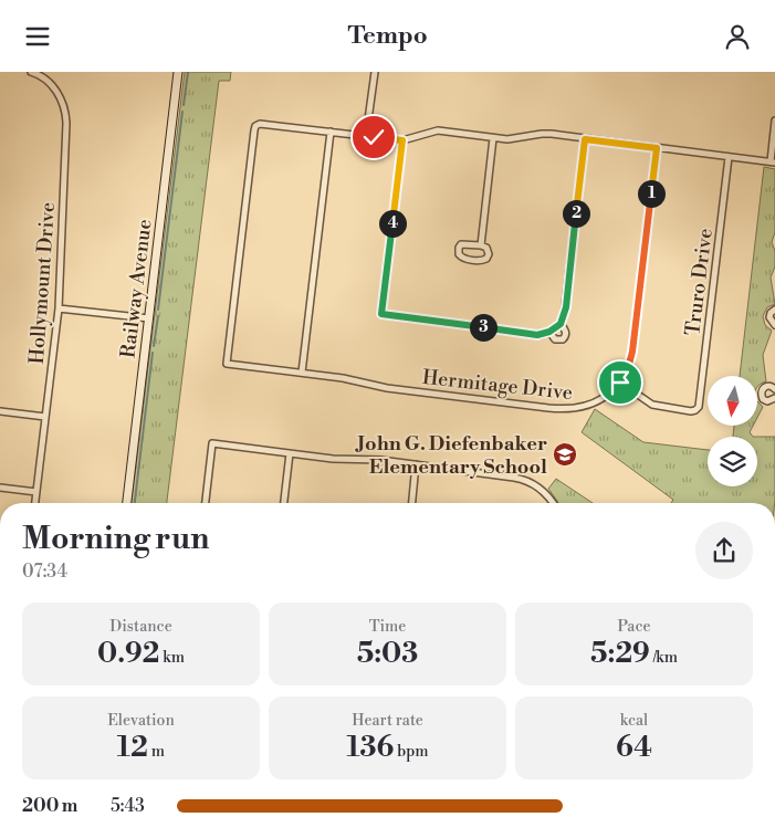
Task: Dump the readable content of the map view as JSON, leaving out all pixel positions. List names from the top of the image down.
{
  "streets": {
    "main road": ["Railway Avenue"],
    "street": ["Truro Drive", "Hollymount Drive", "Hermitage Drive"]
  },
  "crossings": [
    ["Truro Drive", "Hermitage Drive"]
  ],
  "places": {
    "school or university": ["John G. Diefenbaker Elementary School"]
  },
  "north": "bottom",
  "page": {
    "header": "Tempo",
    "pins": [
      "1",
      "2",
      "4",
      "3"
    ],
    "heading": ["Morning run", "07:34"],
    "stats": [
      ["Distance", "0.92 km"],
      ["Time", "5:03"],
      ["Pace", "5:29 /km"],
      ["Elevation", "12 m"],
      ["Heart rate", "136 bpm"],
      ["kcal", "64"]
    ],
    "list": [
      {
        "name": "200 m",
        "note": "5:43"
      }
    ]
  }
}
